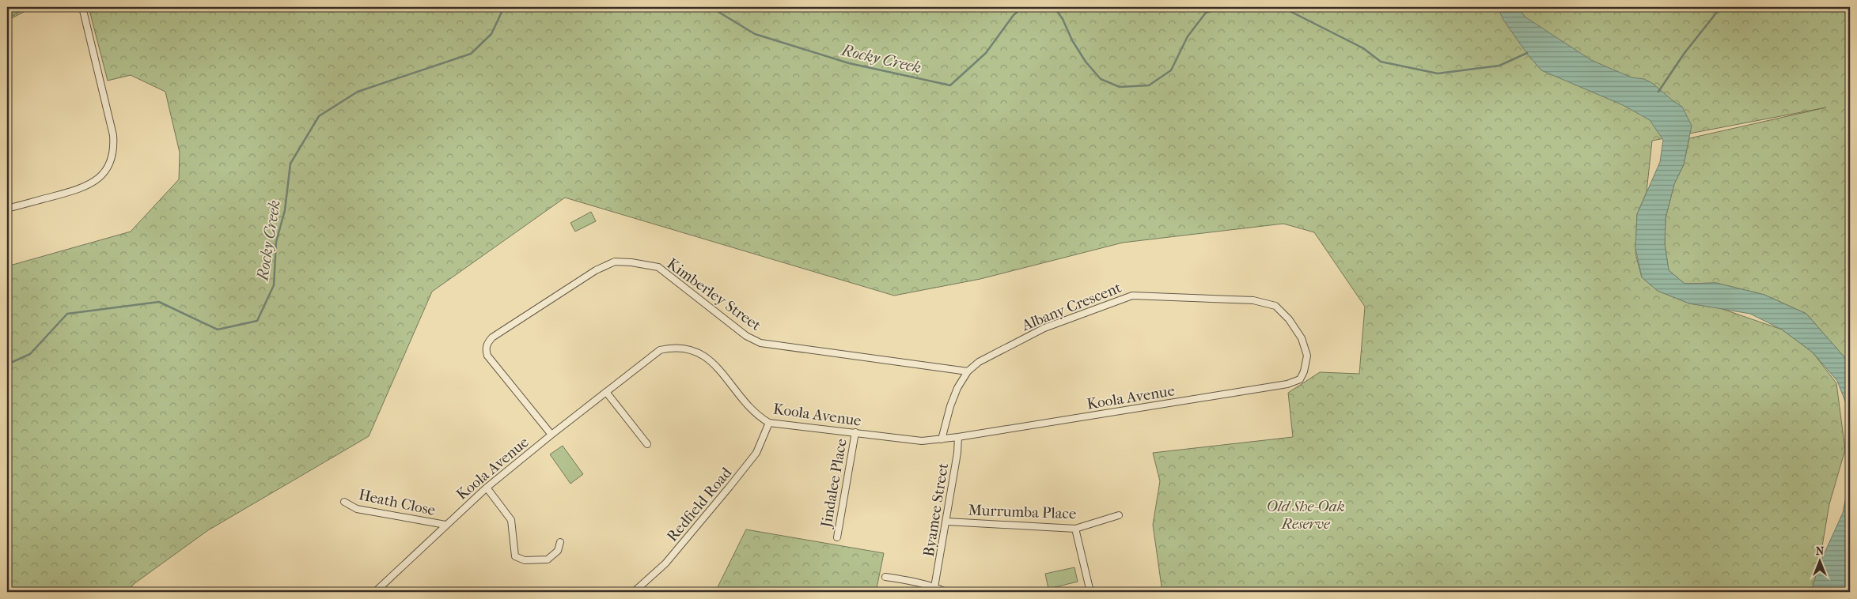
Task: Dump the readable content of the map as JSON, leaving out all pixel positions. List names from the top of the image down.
{
  "streets": {
    "street": [
      "Kimberley Street",
      "Albany Crescent",
      "Koola Avenue",
      "Jindalee Place",
      "Heath Close",
      "Redfield Road",
      "Byamee Street",
      "Murrumba Place"
    ]
  },
  "crossings": [
    ["Kimberley Street", "Albany Crescent"],
    ["Kimberley Street", "Koola Avenue"],
    ["Albany Crescent", "Koola Avenue"],
    ["Koola Avenue", "Jindalee Place"],
    ["Koola Avenue", "Heath Close"],
    ["Koola Avenue", "Redfield Road"],
    ["Koola Avenue", "Byamee Street"],
    ["Byamee Street", "Murrumba Place"]
  ],
  "water": ["Rocky Creek"],
  "parks": ["Old She-Oak Reserve"],
  "north": "top"
}
